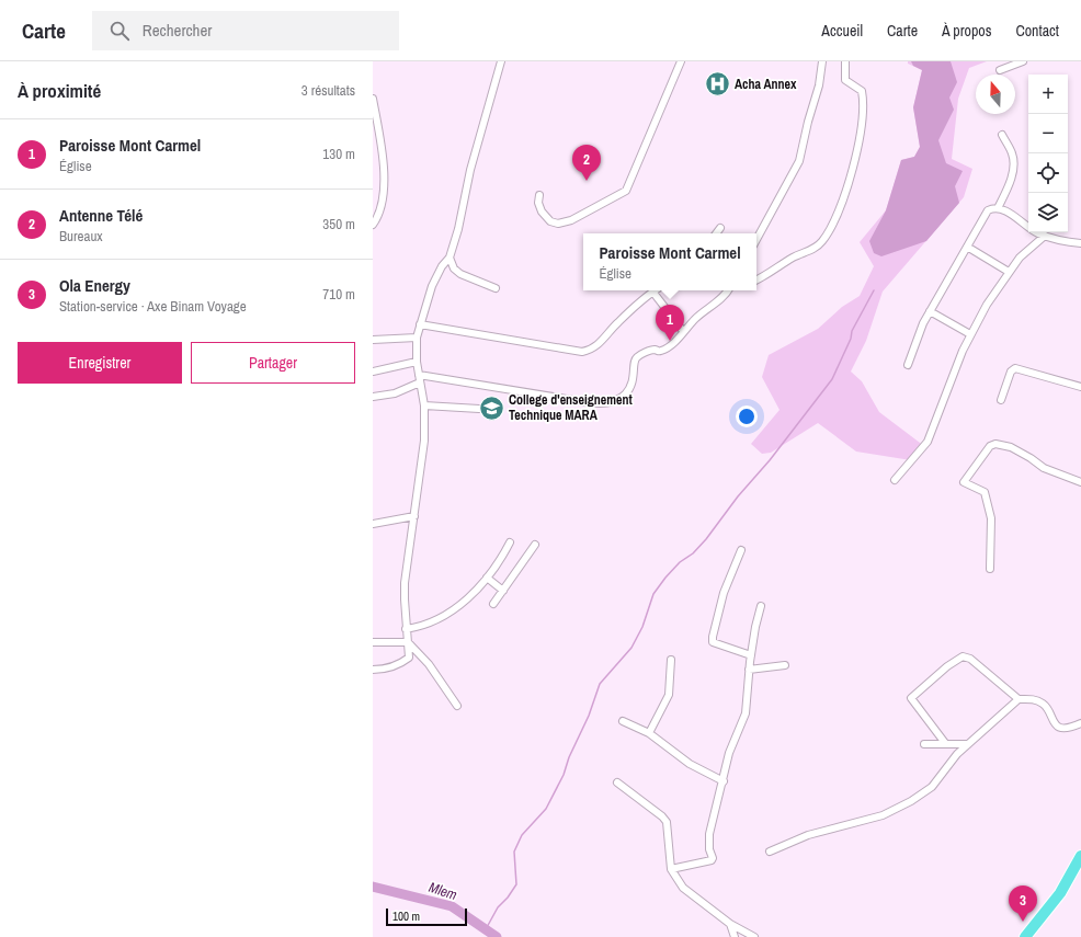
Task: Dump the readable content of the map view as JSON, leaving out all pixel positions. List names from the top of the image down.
{
  "water": ["Mlem"],
  "places": {
    "hospital": ["Acha Annex"],
    "school or university": ["College d'enseignement Technique MARA"]
  },
  "scale_bar": "100 m",
  "north": "top",
  "page": {
    "header": "Carte",
    "search": "Rechercher",
    "nav": [
      "Accueil",
      "Carte",
      "À propos",
      "Contact"
    ],
    "heading": ["À proximité", "3 résultats"],
    "map_buttons": ["+", "−"],
    "list": [
      {
        "mark": "1",
        "name": "Paroisse Mont Carmel",
        "note": "Église",
        "value": "130 m"
      },
      {
        "mark": "2",
        "name": "Antenne Télé",
        "note": "Bureaux",
        "value": "350 m"
      },
      {
        "mark": "3",
        "name": "Ola Energy",
        "note": "Station-service · Axe Binam Voyage",
        "value": "710 m"
      }
    ],
    "pins": ["2", "1", "3"],
    "popup": ["Paroisse Mont Carmel", "Église"],
    "buttons": ["Enregistrer", "Partager"],
    "scale": "100 m"
  }
}
